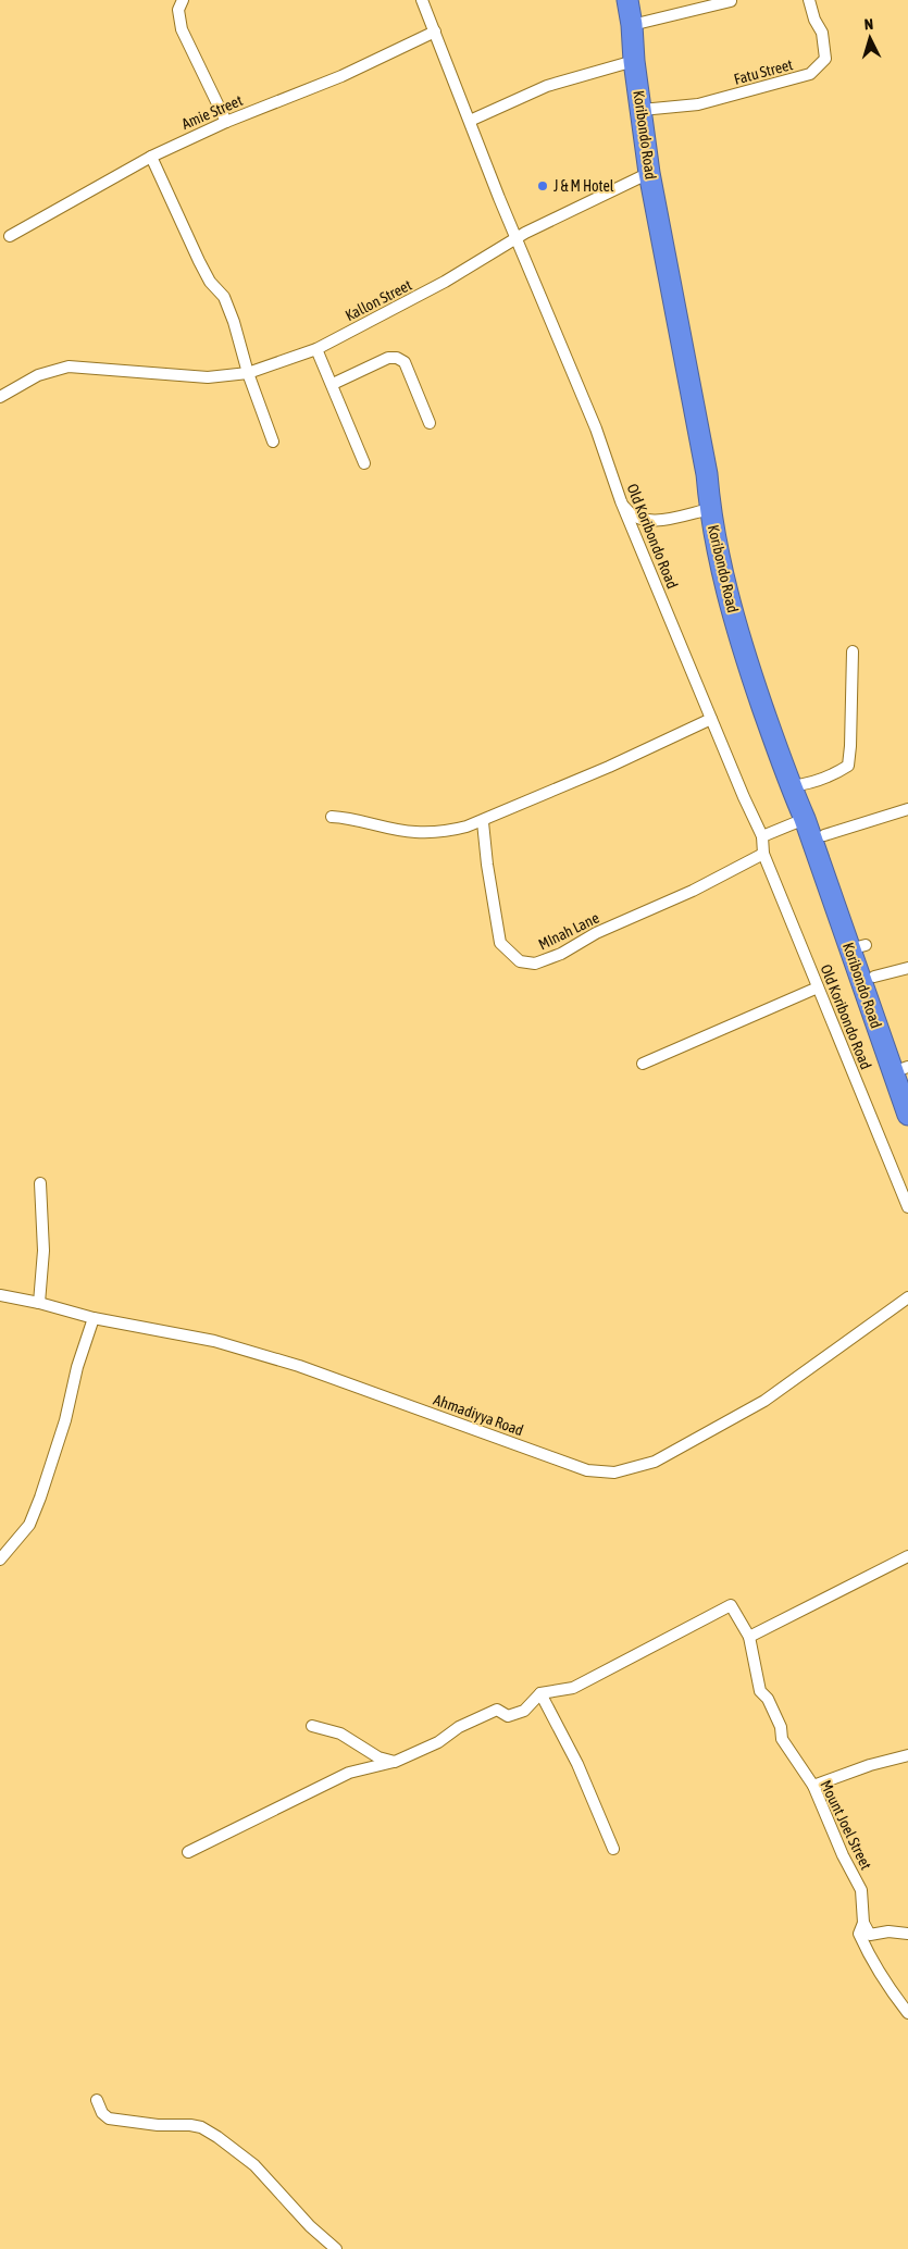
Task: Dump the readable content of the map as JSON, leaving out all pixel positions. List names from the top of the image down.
{
  "streets": {
    "highway": ["Koribondo Road"],
    "street": [
      "Fatu Street",
      "Amie Street",
      "Kallon Street",
      "Old Koribondo Road",
      "MInah Lane",
      "Ahmadiyya Road",
      "Mount Joel Street"
    ]
  },
  "crossings": [
    ["Fatu Street", "Koribondo Road"],
    ["Amie Street", "Old Koribondo Road"],
    ["Koribondo Road", "Kallon Street"],
    ["Kallon Street", "Old Koribondo Road"],
    ["Old Koribondo Road", "MInah Lane"]
  ],
  "places": ["J & M Hotel"],
  "north": "top"
}
